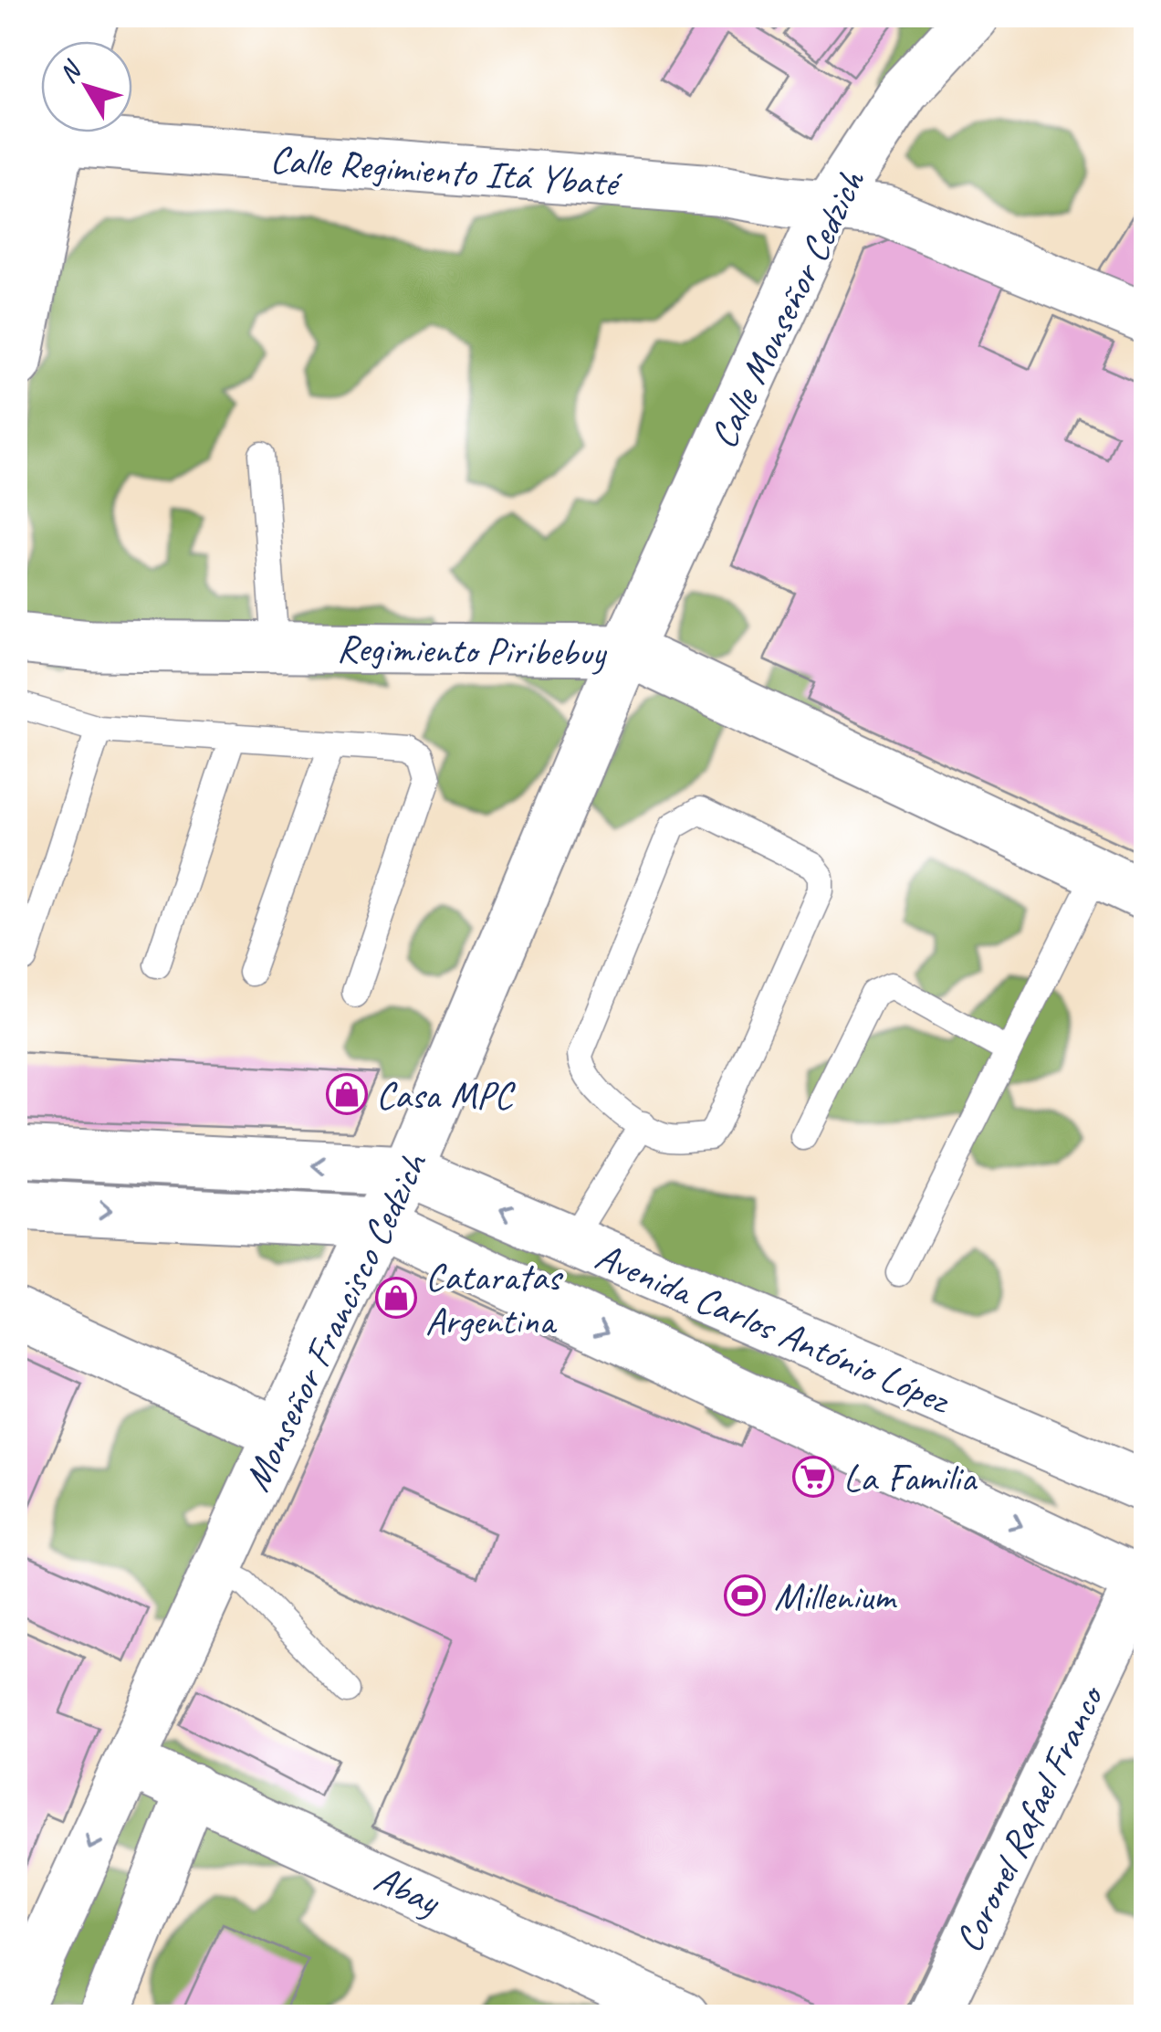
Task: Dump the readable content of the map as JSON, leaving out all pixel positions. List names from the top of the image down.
{
  "streets": {
    "street": [
      "Calle Regimiento Itá Ybaté",
      "Calle Monseñor Cedzich",
      "Regimiento Piribebuy",
      "Monseñor Francisco Cedzich",
      "Avenida Carlos António López",
      "Coronel Rafael Franco",
      "Abay"
    ]
  },
  "crossings": [
    ["Calle Regimiento Itá Ybaté", "Calle Monseñor Cedzich"],
    ["Calle Monseñor Cedzich", "Monseñor Francisco Cedzich"],
    ["Regimiento Piribebuy", "Monseñor Francisco Cedzich"],
    ["Monseñor Francisco Cedzich", "Avenida Carlos António López"],
    ["Monseñor Francisco Cedzich", "Abay"],
    ["Avenida Carlos António López", "Coronel Rafael Franco"]
  ],
  "places": {
    "shop": ["Casa MPC", "Cataratas Argentina"],
    "supermarket": ["La Familia"],
    "sports": ["Millenium"]
  },
  "north": "top left"
}
